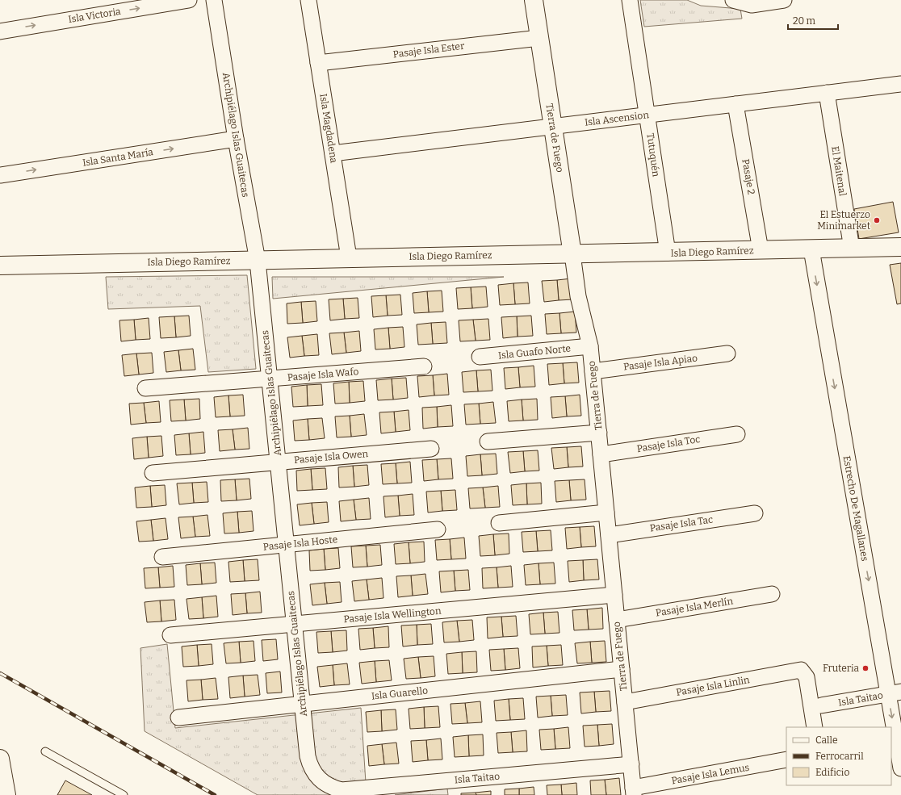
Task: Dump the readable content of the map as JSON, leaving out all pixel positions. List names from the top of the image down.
{
  "streets": {
    "street": [
      "Isla Victoria",
      "Pasaje Isla Ester",
      "Isla Ascension",
      "Isla Magdadena",
      "Archipiélago Islas Guaitecas",
      "Tierra de Fuego",
      "Tutuquén",
      "Isla Santa María",
      "El Maitenal",
      "Pasaje 2",
      "Isla Diego Ramírez",
      "Isla Guafo Norte",
      "Pasaje Isla Apiao",
      "Pasaje Isla Wafo",
      "Pasaje Isla Toc",
      "Pasaje Isla Owen",
      "Estrecho De Magallanes",
      "Pasaje Isla Tac",
      "Pasaje Isla Hoste",
      "Pasaje Isla Merlín",
      "Pasaje Isla Wellington",
      "Pasaje Isla Linlin",
      "Isla Guarello",
      "Isla Taitao",
      "Pasaje Isla Lemus"
    ]
  },
  "crossings": [
    ["Pasaje Isla Ester", "Isla Magdadena"],
    ["Pasaje Isla Ester", "Tierra de Fuego"],
    ["Isla Ascension", "Isla Magdadena"],
    ["Isla Ascension", "Tierra de Fuego"],
    ["Isla Ascension", "Tutuquén"],
    ["Isla Ascension", "El Maitenal"],
    ["Isla Ascension", "Pasaje 2"],
    ["Isla Magdadena", "Isla Diego Ramírez"],
    ["Archipiélago Islas Guaitecas", "Isla Santa María"],
    ["Archipiélago Islas Guaitecas", "Isla Diego Ramírez"],
    ["Archipiélago Islas Guaitecas", "Pasaje Isla Wafo"],
    ["Archipiélago Islas Guaitecas", "Pasaje Isla Owen"],
    ["Archipiélago Islas Guaitecas", "Pasaje Isla Hoste"],
    ["Archipiélago Islas Guaitecas", "Pasaje Isla Wellington"],
    ["Archipiélago Islas Guaitecas", "Isla Guarello"],
    ["Archipiélago Islas Guaitecas", "Isla Taitao"],
    ["Tierra de Fuego", "Isla Diego Ramírez"],
    ["Tierra de Fuego", "Isla Guafo Norte"],
    ["Tierra de Fuego", "Pasaje Isla Apiao"],
    ["Tierra de Fuego", "Pasaje Isla Toc"],
    ["Tierra de Fuego", "Pasaje Isla Tac"],
    ["Tierra de Fuego", "Pasaje Isla Merlín"],
    ["Tierra de Fuego", "Pasaje Isla Wellington"],
    ["Tierra de Fuego", "Pasaje Isla Linlin"],
    ["Tierra de Fuego", "Isla Guarello"],
    ["Tierra de Fuego", "Isla Taitao"],
    ["Tierra de Fuego", "Pasaje Isla Lemus"],
    ["Tutuquén", "Isla Diego Ramírez"],
    ["El Maitenal", "Isla Diego Ramírez"],
    ["Pasaje 2", "Isla Diego Ramírez"],
    ["Isla Diego Ramírez", "Estrecho De Magallanes"],
    ["Estrecho De Magallanes", "Isla Taitao"]
  ],
  "one_way": ["Isla Victoria", "Isla Santa María", "Estrecho De Magallanes"],
  "places": ["El Estuerzo Minimarket", "Fruteria"],
  "legend": ["Calle", "Ferrocarril", "Edificio"],
  "scale_bar": "20 m"
}
